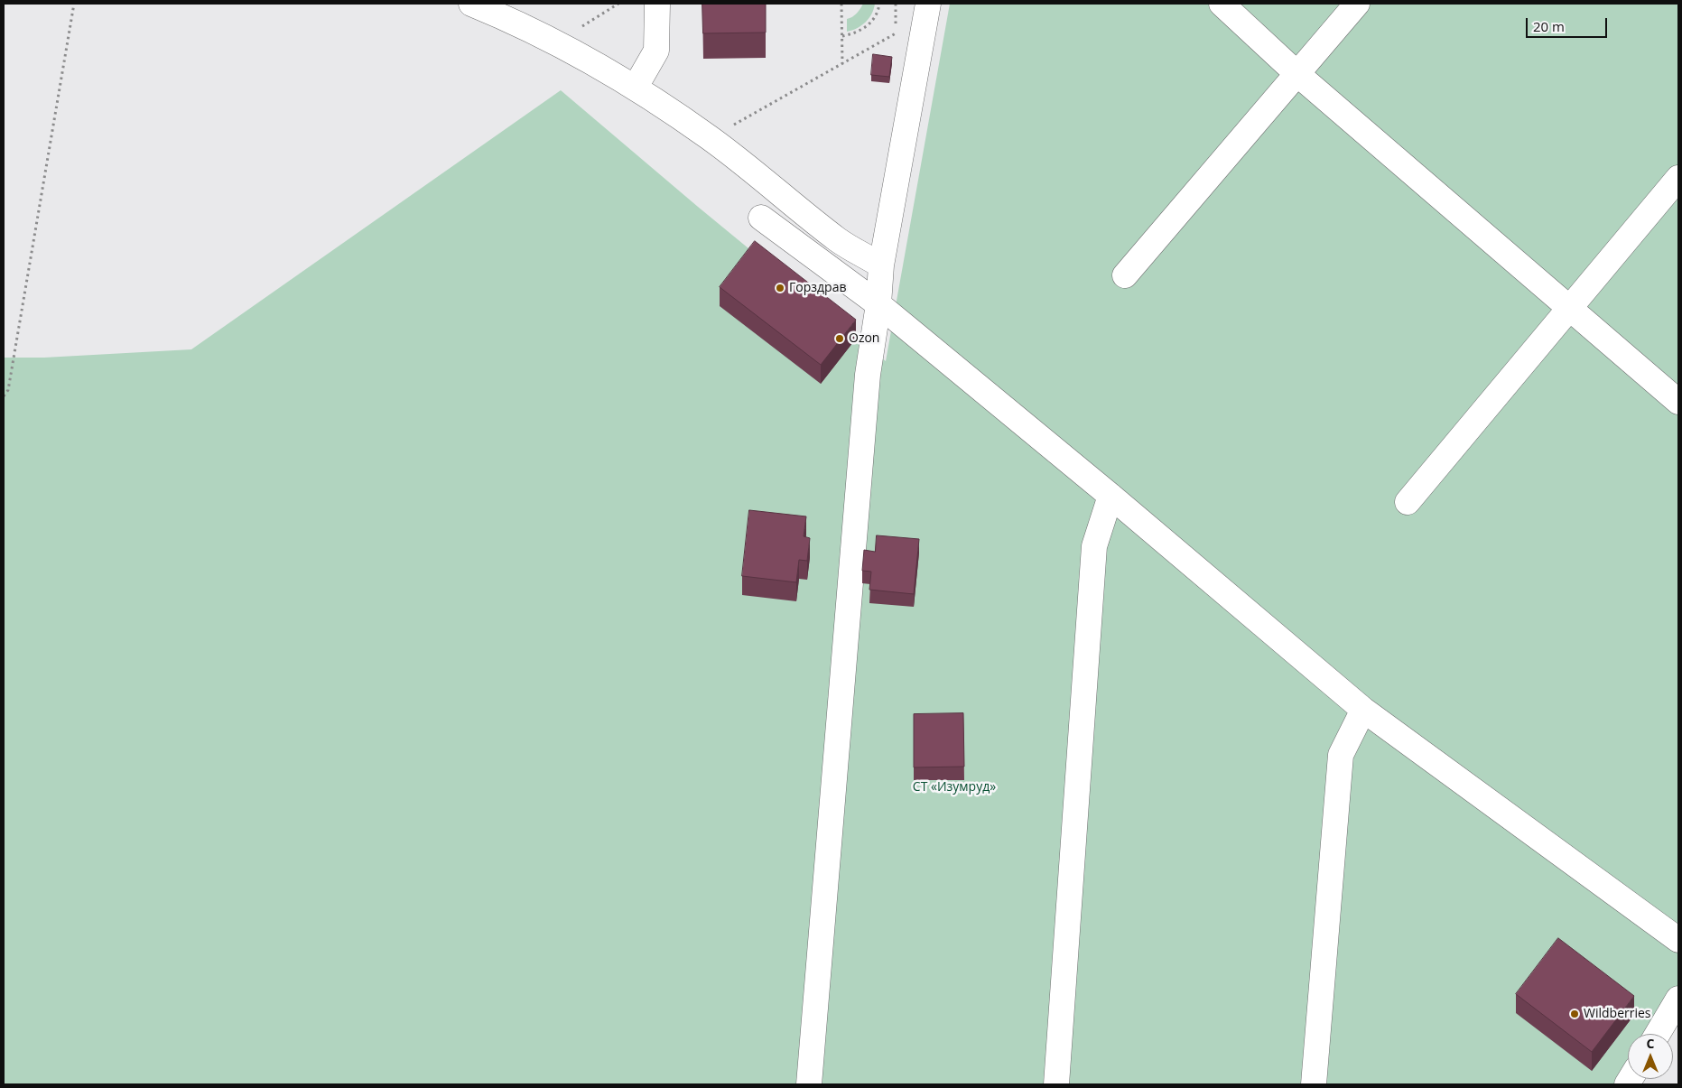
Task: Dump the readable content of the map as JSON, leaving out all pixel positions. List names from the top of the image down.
{
  "parks": ["СТ «Изумруд»"],
  "places": ["Горздрав", "Ozon", "Wildberries"],
  "scale_bar": "20 m",
  "north": "top"
}
